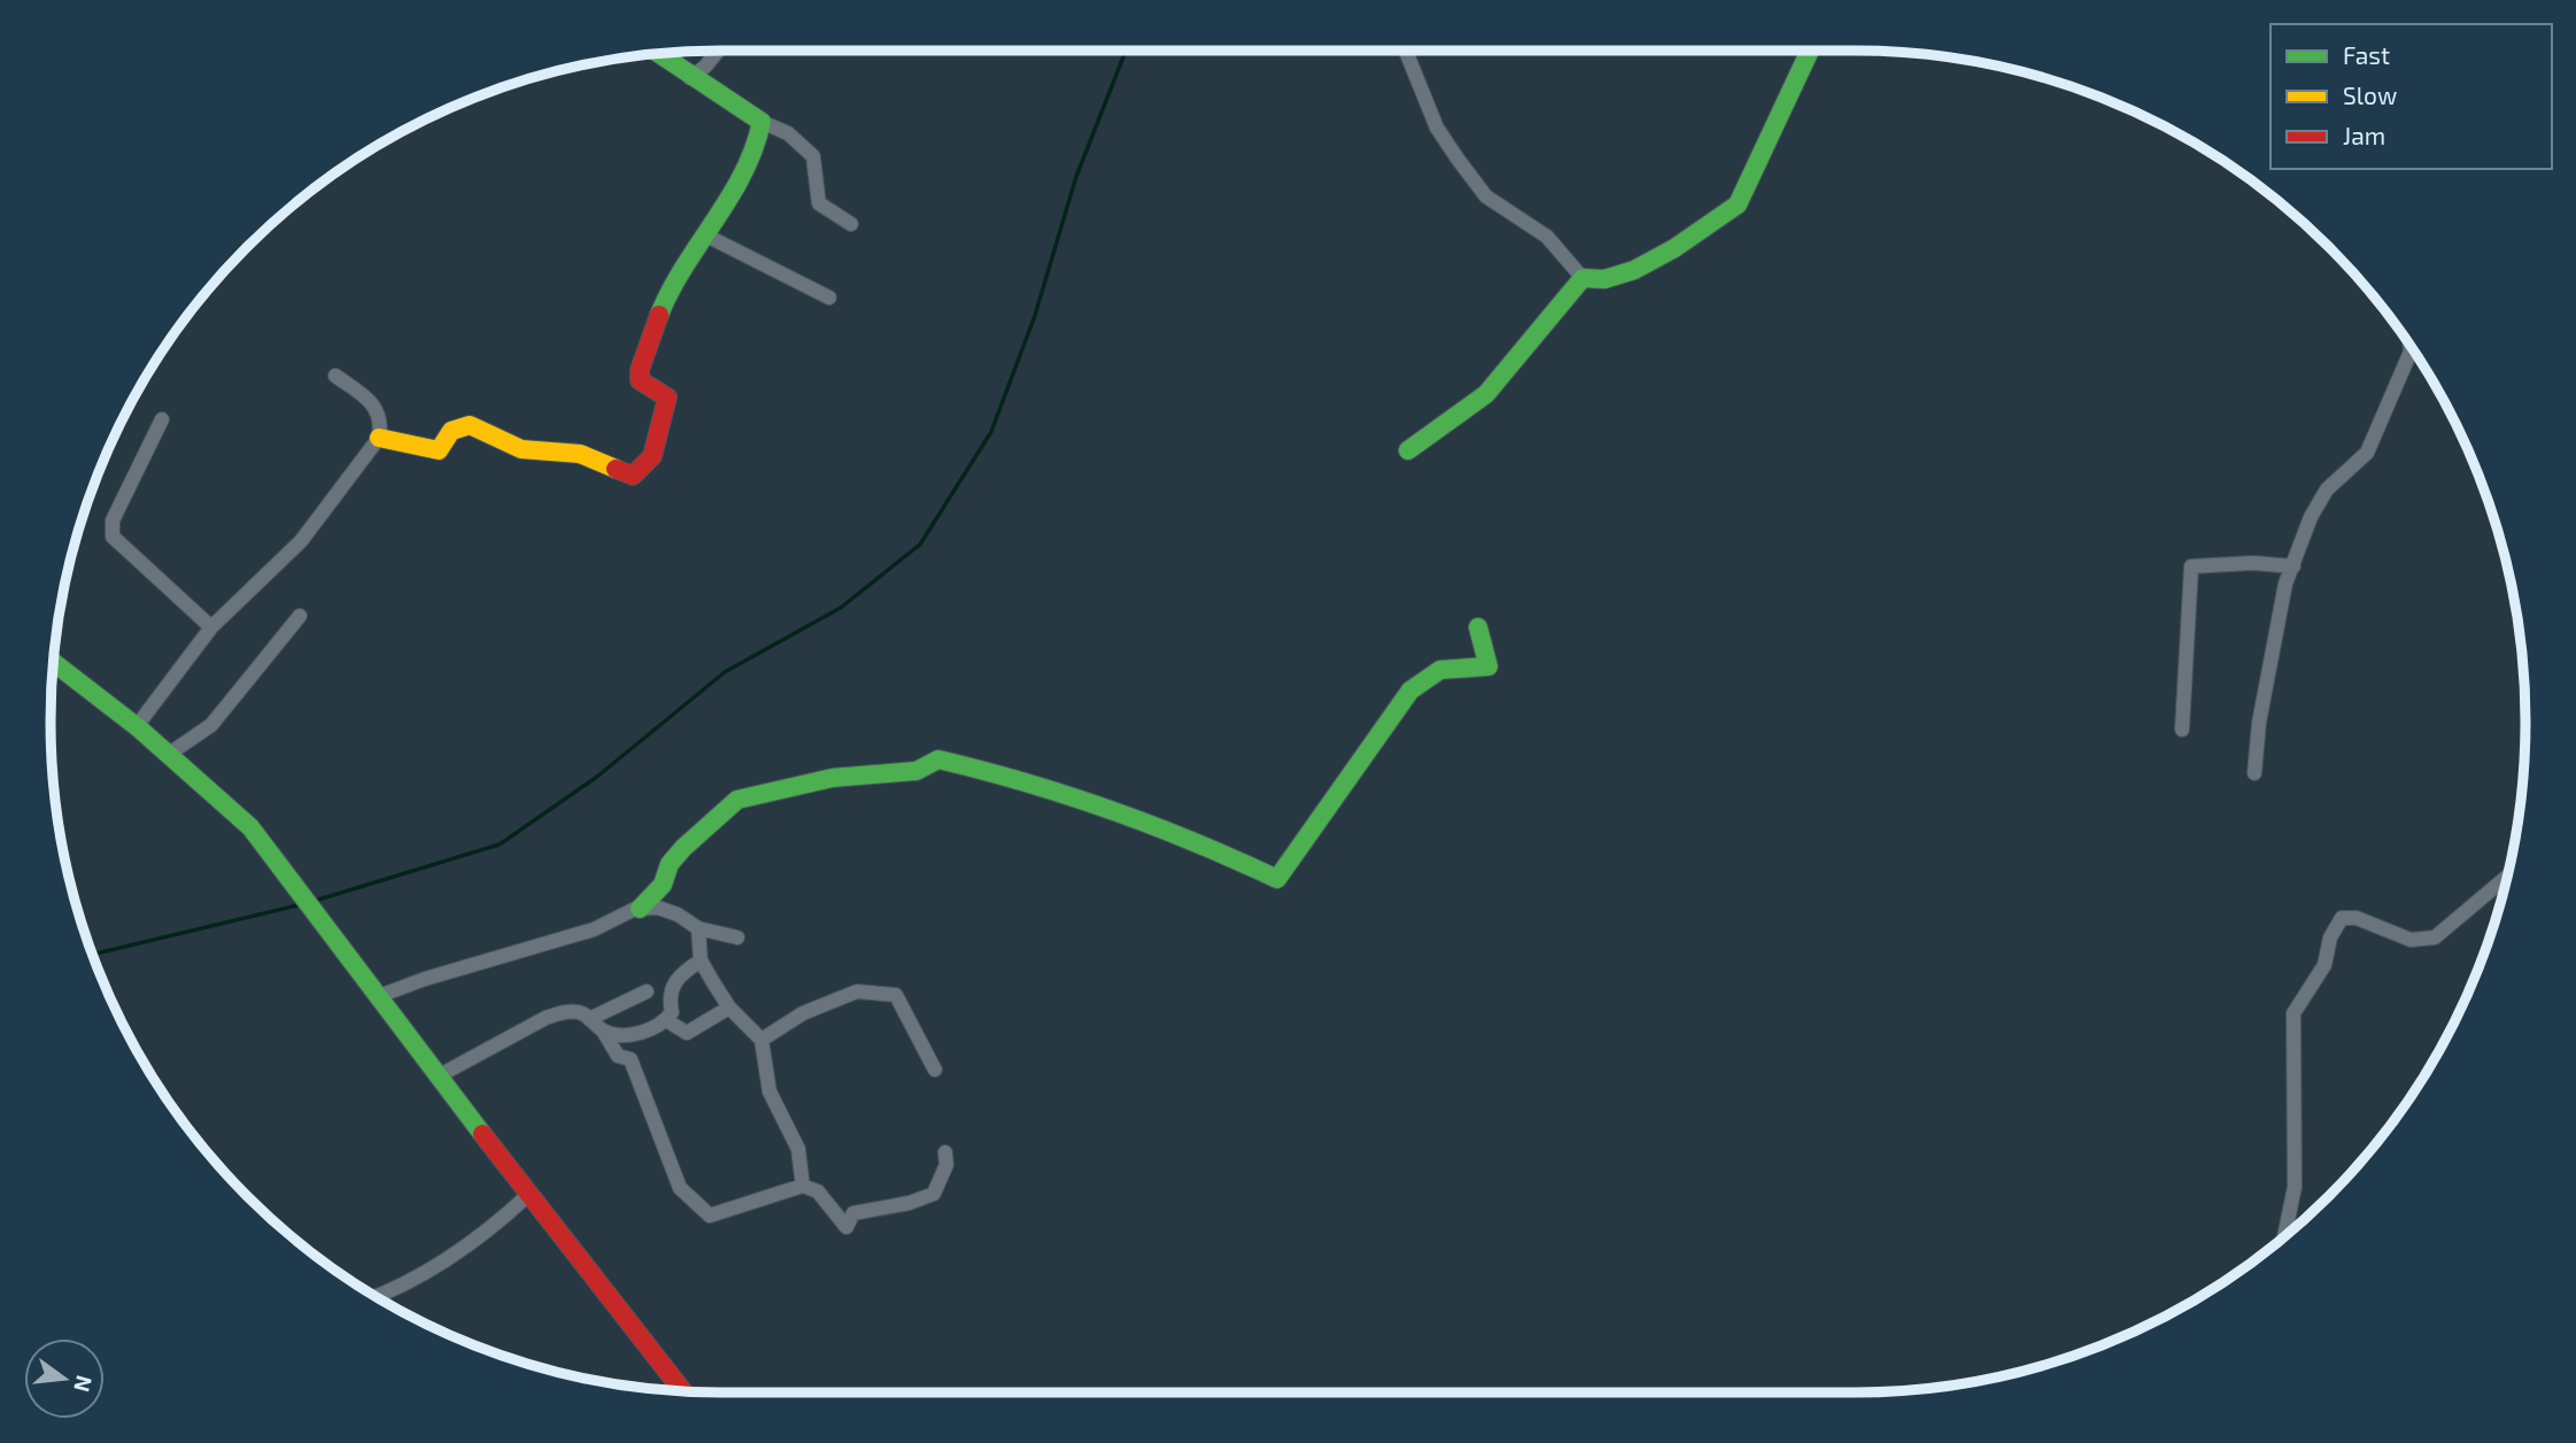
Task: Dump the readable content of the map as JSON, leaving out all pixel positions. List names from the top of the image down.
{
  "legend": ["Fast", "Slow", "Jam"],
  "north": "right"
}
